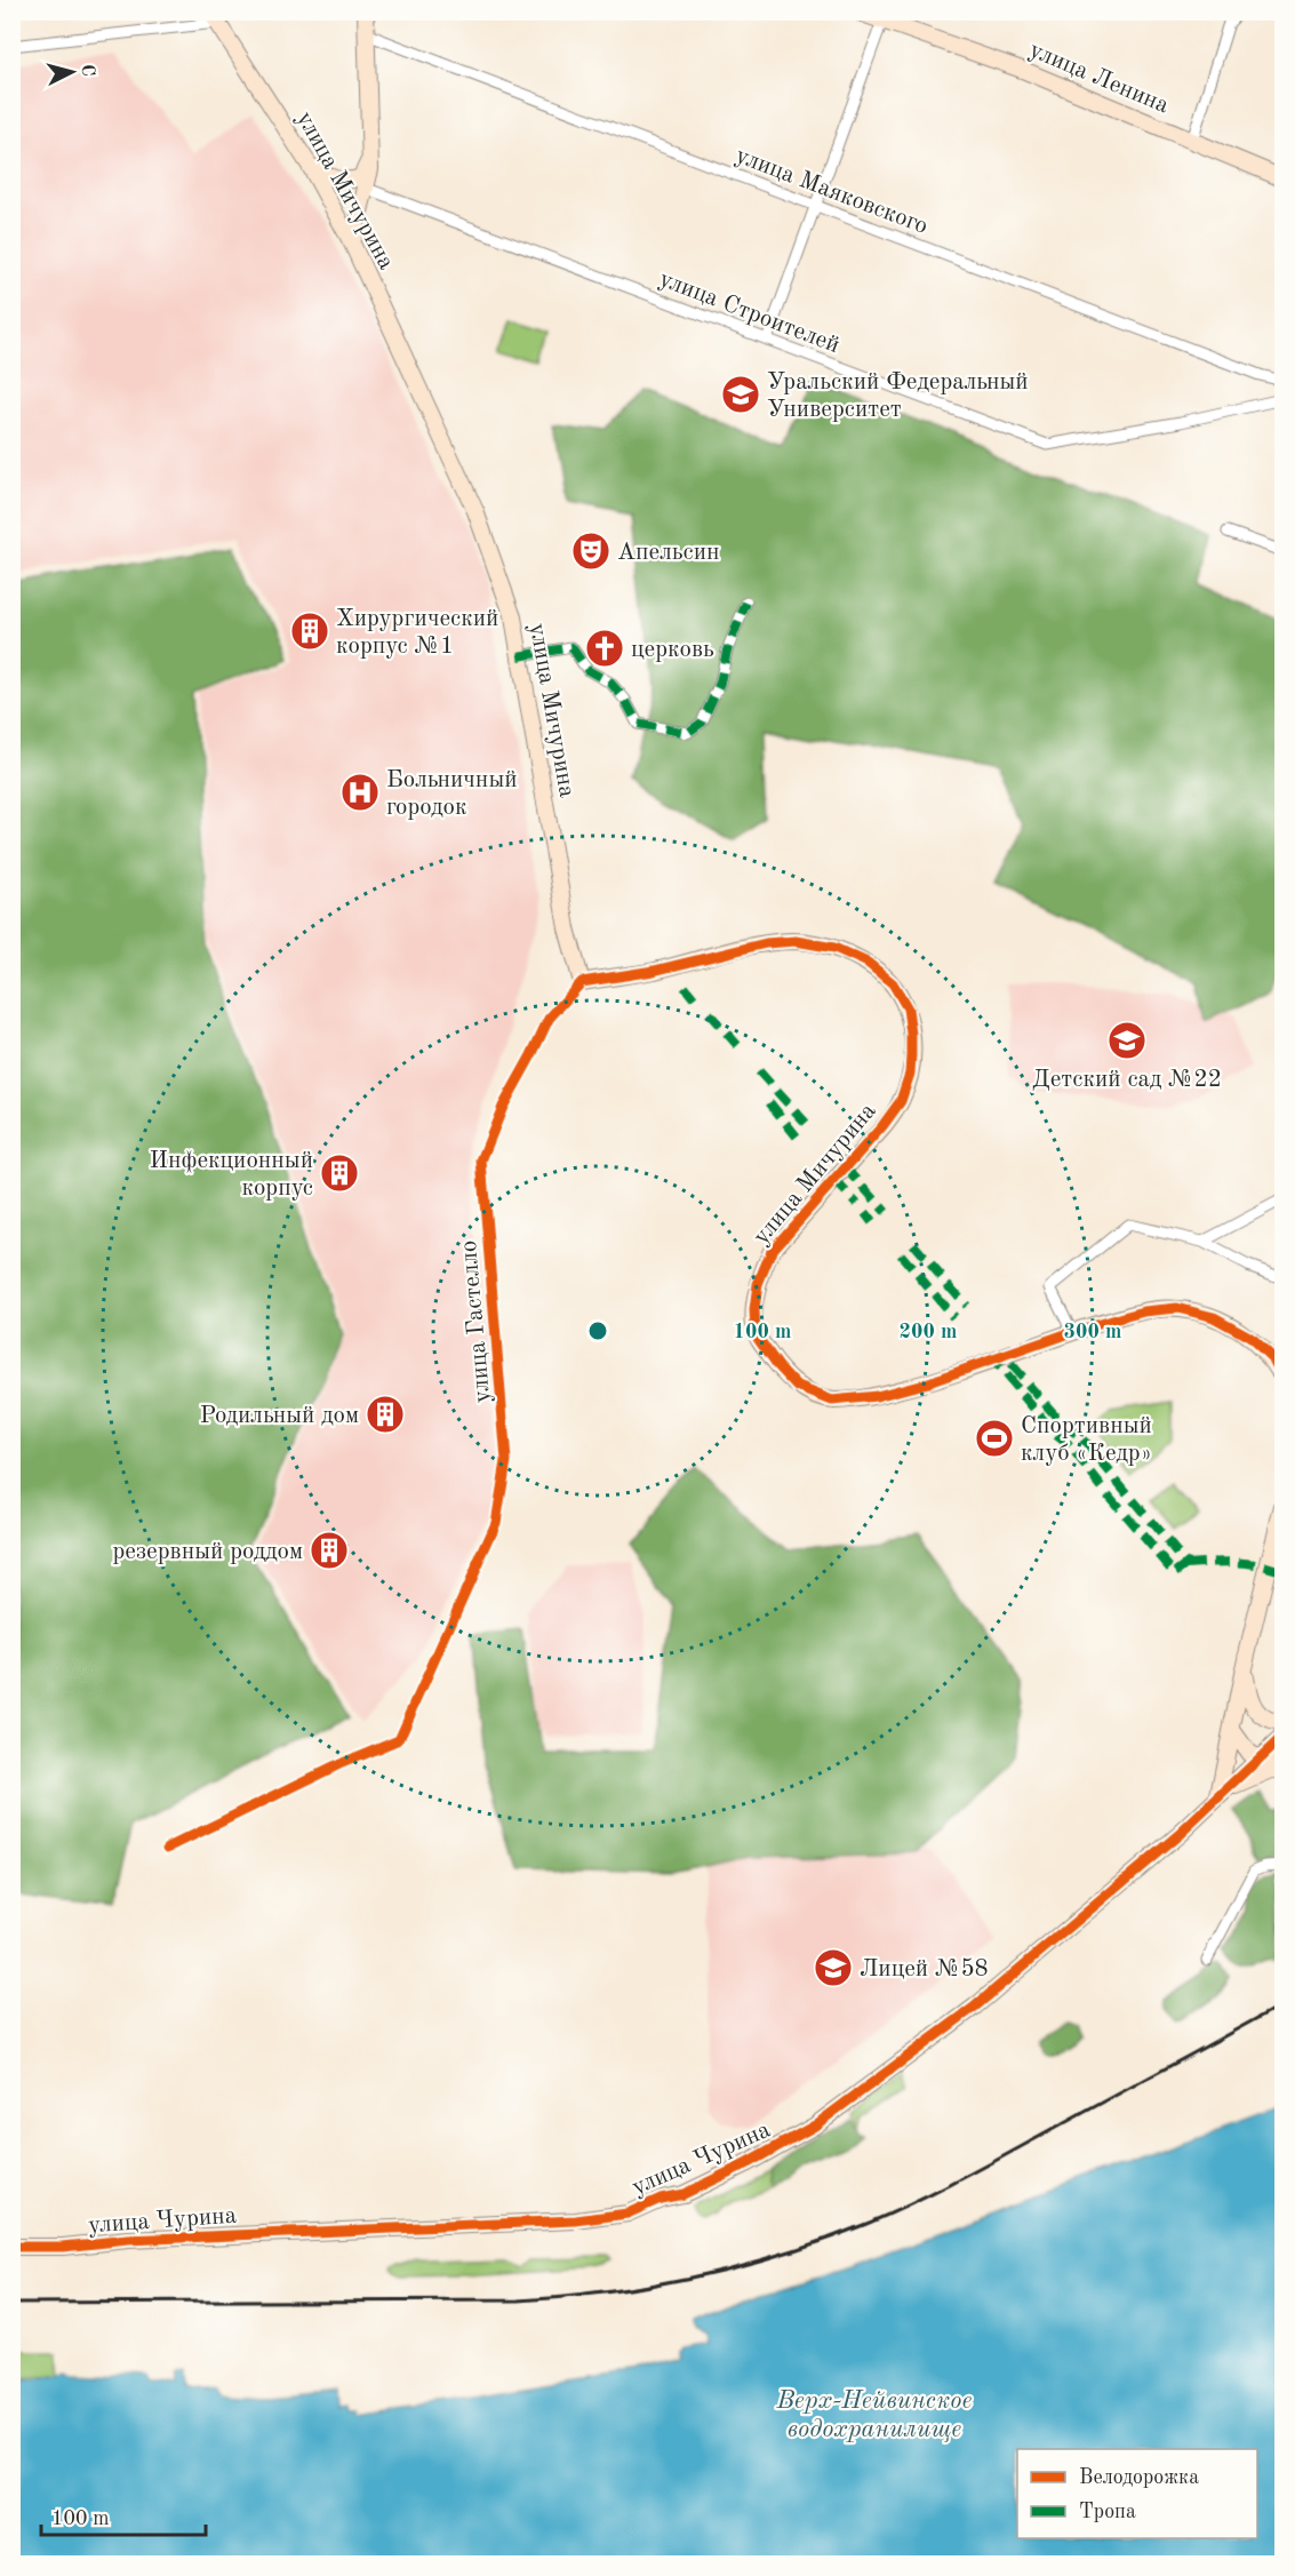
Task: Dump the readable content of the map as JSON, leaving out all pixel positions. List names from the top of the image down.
{
  "streets": {
    "street": [
      "улица Ленина",
      "улица Мичурина",
      "улица Маяковского",
      "улица Строителей",
      "улица Гастелло",
      "улица Чурина"
    ]
  },
  "crossings": [
    ["улица Мичурина", "улица Гастелло"]
  ],
  "water": ["Верх-Нейвинское водохранилище"],
  "places": {
    "school or university": ["Уральский Федеральный Университет", "Детский сад №22", "Лицей №58"],
    "theatre": ["Апельсин"],
    "building": [
      "Хирургический корпус №1",
      "Инфекционный корпус",
      "Родильный дом",
      "резервный роддом"
    ],
    "church": ["церковь"],
    "hospital": ["Больничный городок"],
    "sports": ["Спортивный клуб «Кедр»"]
  },
  "legend": ["Велодорожка", "Тропа"],
  "scale_bar": "100 m",
  "north": "right",
  "rings": ["100 m", "200 m", "300 m"]
}
